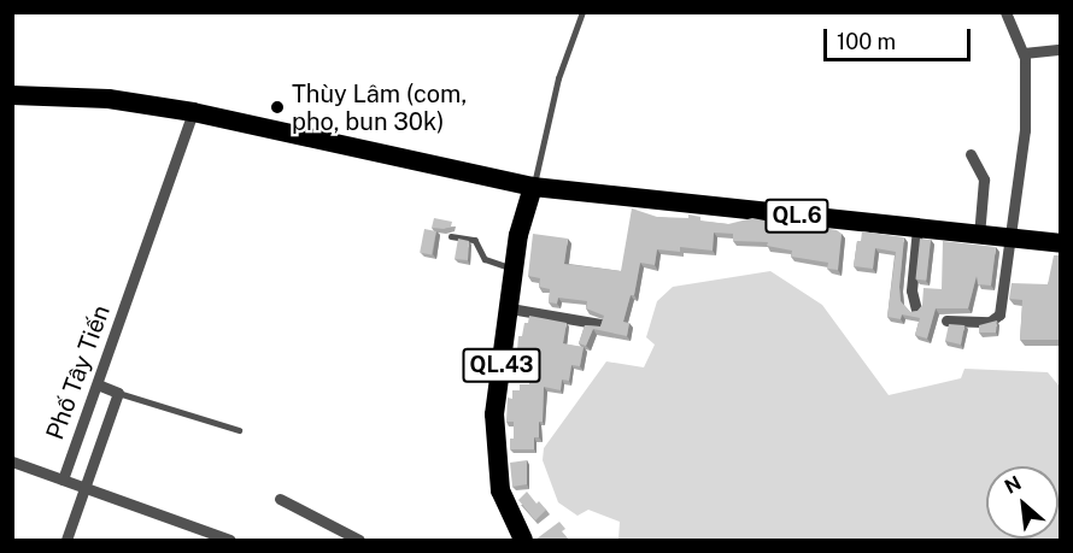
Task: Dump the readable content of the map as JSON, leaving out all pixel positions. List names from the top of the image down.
{
  "streets": {
    "highway": ["QL.6", "QL.43"],
    "street": ["Phố Tây Tiến"]
  },
  "crossings": [
    ["QL.6", "QL.43"],
    ["QL.6", "Phố Tây Tiến"]
  ],
  "places": ["Thùy Lâm (com, pho, bun 30k)"],
  "scale_bar": "100 m",
  "north": "top left"
}
